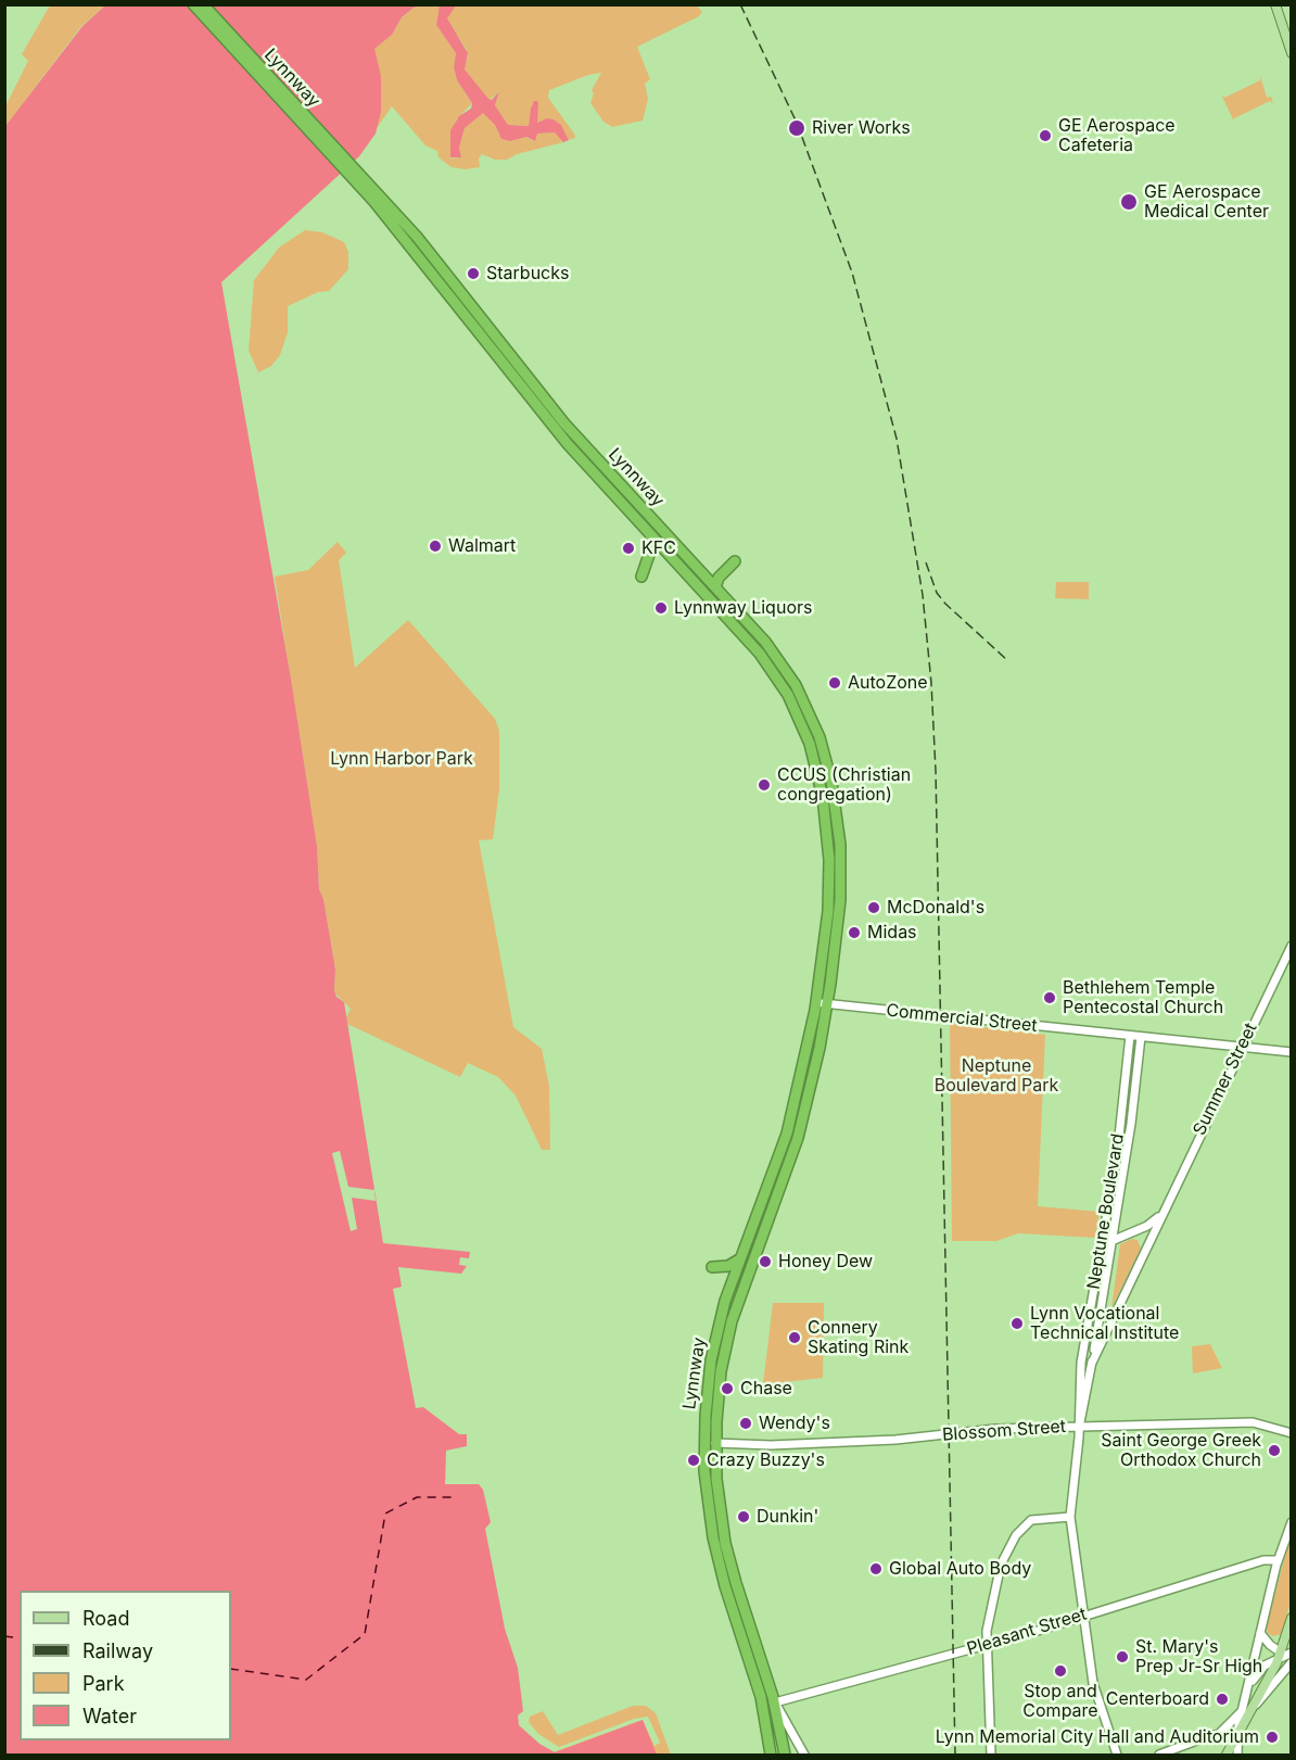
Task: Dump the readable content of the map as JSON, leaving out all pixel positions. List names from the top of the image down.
{
  "streets": {
    "highway": ["Lynnway"],
    "main road": [
      "Commercial Street",
      "Summer Street",
      "Neptune Boulevard",
      "Blossom Street",
      "Pleasant Street"
    ]
  },
  "crossings": [
    ["Lynnway", "Commercial Street"],
    ["Lynnway", "Blossom Street"],
    ["Lynnway", "Pleasant Street"],
    ["Commercial Street", "Summer Street"],
    ["Commercial Street", "Neptune Boulevard"],
    ["Summer Street", "Neptune Boulevard"],
    ["Neptune Boulevard", "Blossom Street"],
    ["Neptune Boulevard", "Pleasant Street"]
  ],
  "parks": ["Lynn Harbor Park", "Neptune Boulevard Park"],
  "places": [
    "River Works",
    "GE Aerospace Cafeteria",
    "GE Aerospace Medical Center",
    "Starbucks",
    "Walmart",
    "KFC",
    "Lynnway Liquors",
    "AutoZone",
    "CCUS (Christian congregation)",
    "McDonald's",
    "Midas",
    "Bethlehem Temple Pentecostal Church",
    "Honey Dew",
    "Lynn Vocational Technical Institute",
    "Connery Skating Rink",
    "Chase",
    "Wendy's",
    "Saint George Greek Orthodox Church",
    "Crazy Buzzy's",
    "Dunkin'",
    "Global Auto Body",
    "St. Mary's Prep Jr-Sr High",
    "Stop and Compare",
    "Centerboard",
    "Lynn Memorial City Hall and Auditorium"
  ],
  "legend": [
    "Road",
    "Railway",
    "Park",
    "Water"
  ]
}
